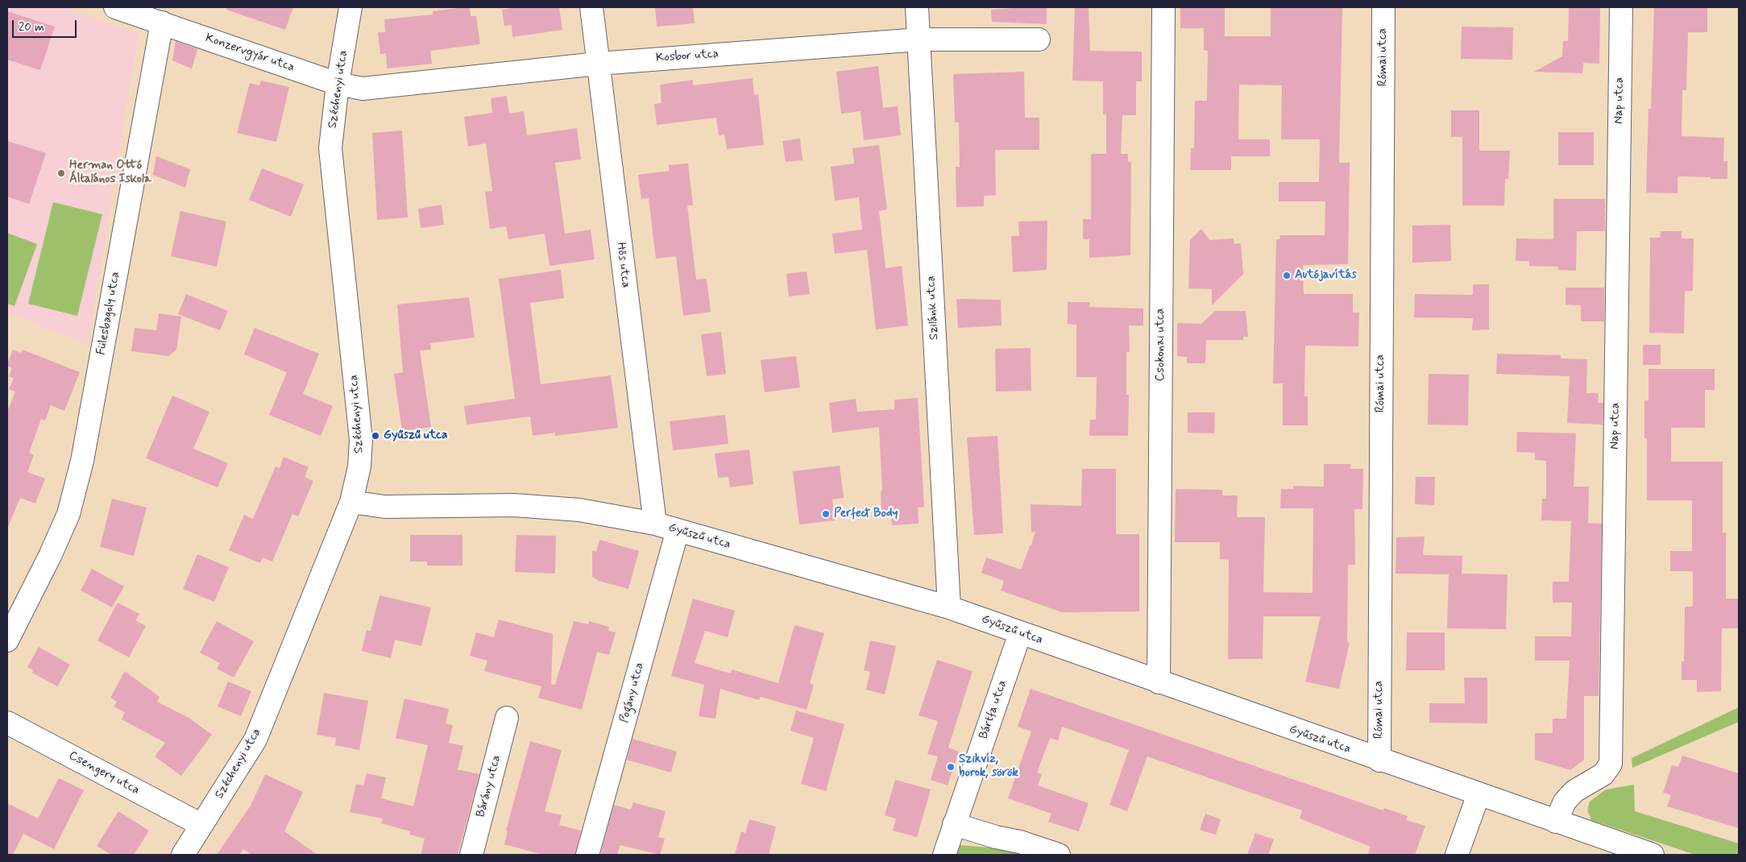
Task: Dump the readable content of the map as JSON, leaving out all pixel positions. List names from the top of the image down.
{
  "streets": {
    "street": [
      "Konzervgyár utca",
      "Kosbor utca",
      "Római utca",
      "Széchenyi utca",
      "Nap utca",
      "Hős utca",
      "Szilánk utca",
      "Fülesbagoly utca",
      "Csokonai utca",
      "Gyűszű utca",
      "Pogány utca",
      "Bártfa utca",
      "Csengery utca",
      "Bárány utca"
    ]
  },
  "crossings": [
    ["Konzervgyár utca", "Kosbor utca"],
    ["Konzervgyár utca", "Széchenyi utca"],
    ["Konzervgyár utca", "Fülesbagoly utca"],
    ["Kosbor utca", "Széchenyi utca"],
    ["Kosbor utca", "Hős utca"],
    ["Kosbor utca", "Szilánk utca"],
    ["Római utca", "Gyűszű utca"],
    ["Széchenyi utca", "Gyűszű utca"],
    ["Széchenyi utca", "Csengery utca"],
    ["Nap utca", "Gyűszű utca"],
    ["Hős utca", "Gyűszű utca"],
    ["Szilánk utca", "Gyűszű utca"],
    ["Csokonai utca", "Gyűszű utca"],
    ["Gyűszű utca", "Pogány utca"],
    ["Gyűszű utca", "Bártfa utca"]
  ],
  "places": [
    "Herman Ottó Általános Iskola",
    "Autójavítás",
    "Gyűszű utca",
    "Perfect Body",
    "Szikvíz, borok, sörök"
  ],
  "scale_bar": "20 m"
}
